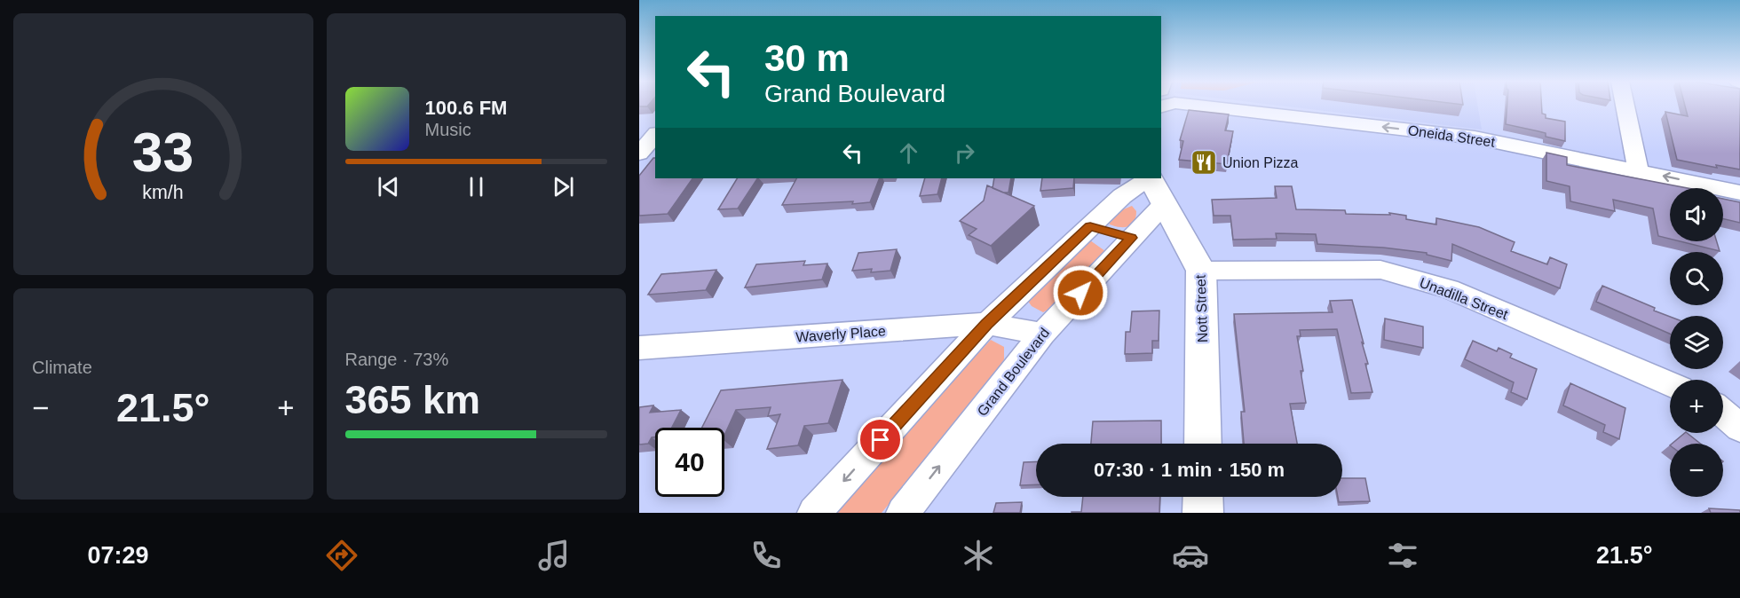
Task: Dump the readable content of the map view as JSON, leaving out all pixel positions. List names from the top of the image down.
{
  "streets": {
    "main road": ["Nott Street"],
    "street": [
      "Oneida Street",
      "Unadilla Street",
      "Waverly Place",
      "Grand Boulevard"
    ]
  },
  "crossings": [
    ["Unadilla Street", "Nott Street"],
    ["Nott Street", "Grand Boulevard"],
    ["Waverly Place", "Grand Boulevard"]
  ],
  "one_way": ["Oneida Street"],
  "places": {
    "restaurant": ["Union Pizza"]
  },
  "page": {
    "turn": ["30 m", "Grand Boulevard"],
    "song": ["100.6 FM", "Music"],
    "map_buttons": ["+", "−"],
    "tile": [
      "Climate",
      ["Range · 73%", "365 km"]
    ],
    "heat": ["−", "21.5°", "+"],
    "limit": "40",
    "trip": "07:30 · 1 min · 150 m",
    "tabs": ["07:29", "21.5°"],
    "gauge": ["33", "km/h"]
  }
}
